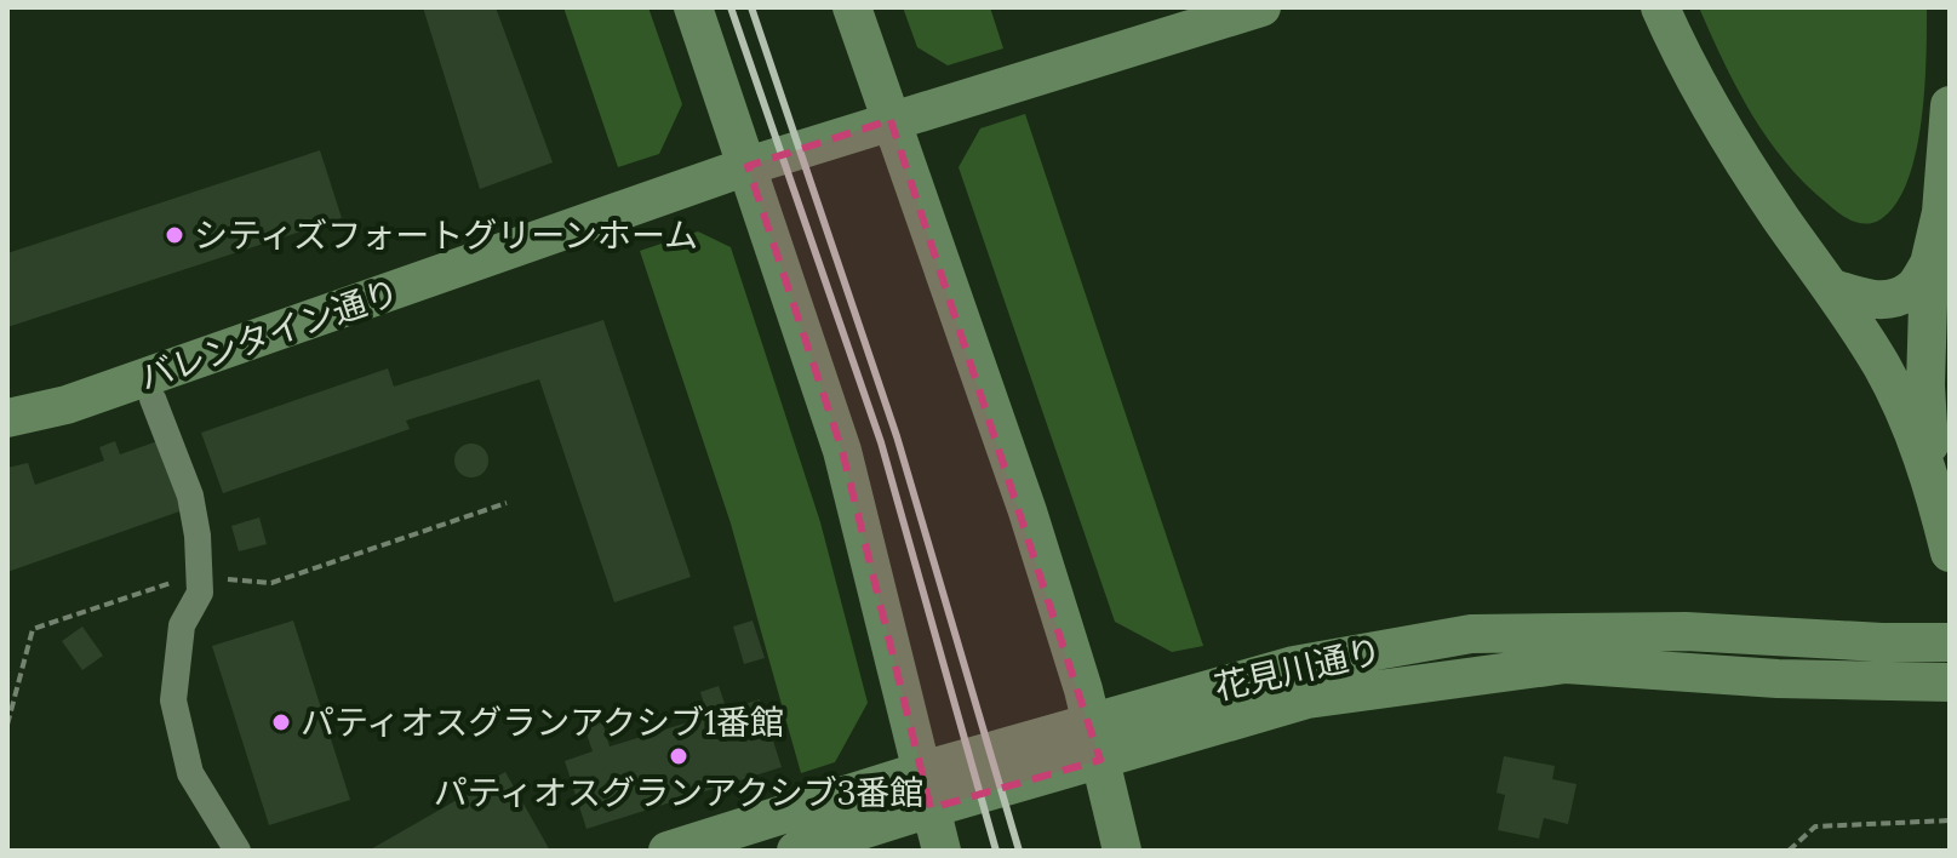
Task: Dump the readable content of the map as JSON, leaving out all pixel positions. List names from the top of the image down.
{
  "streets": {
    "street": ["バレンタイン通り", "花見川通り"]
  },
  "places": ["シティズフォートグリーンホーム", "パティオスグランアクシブ1番館", "パティオスグランアクシブ3番館"]
}
